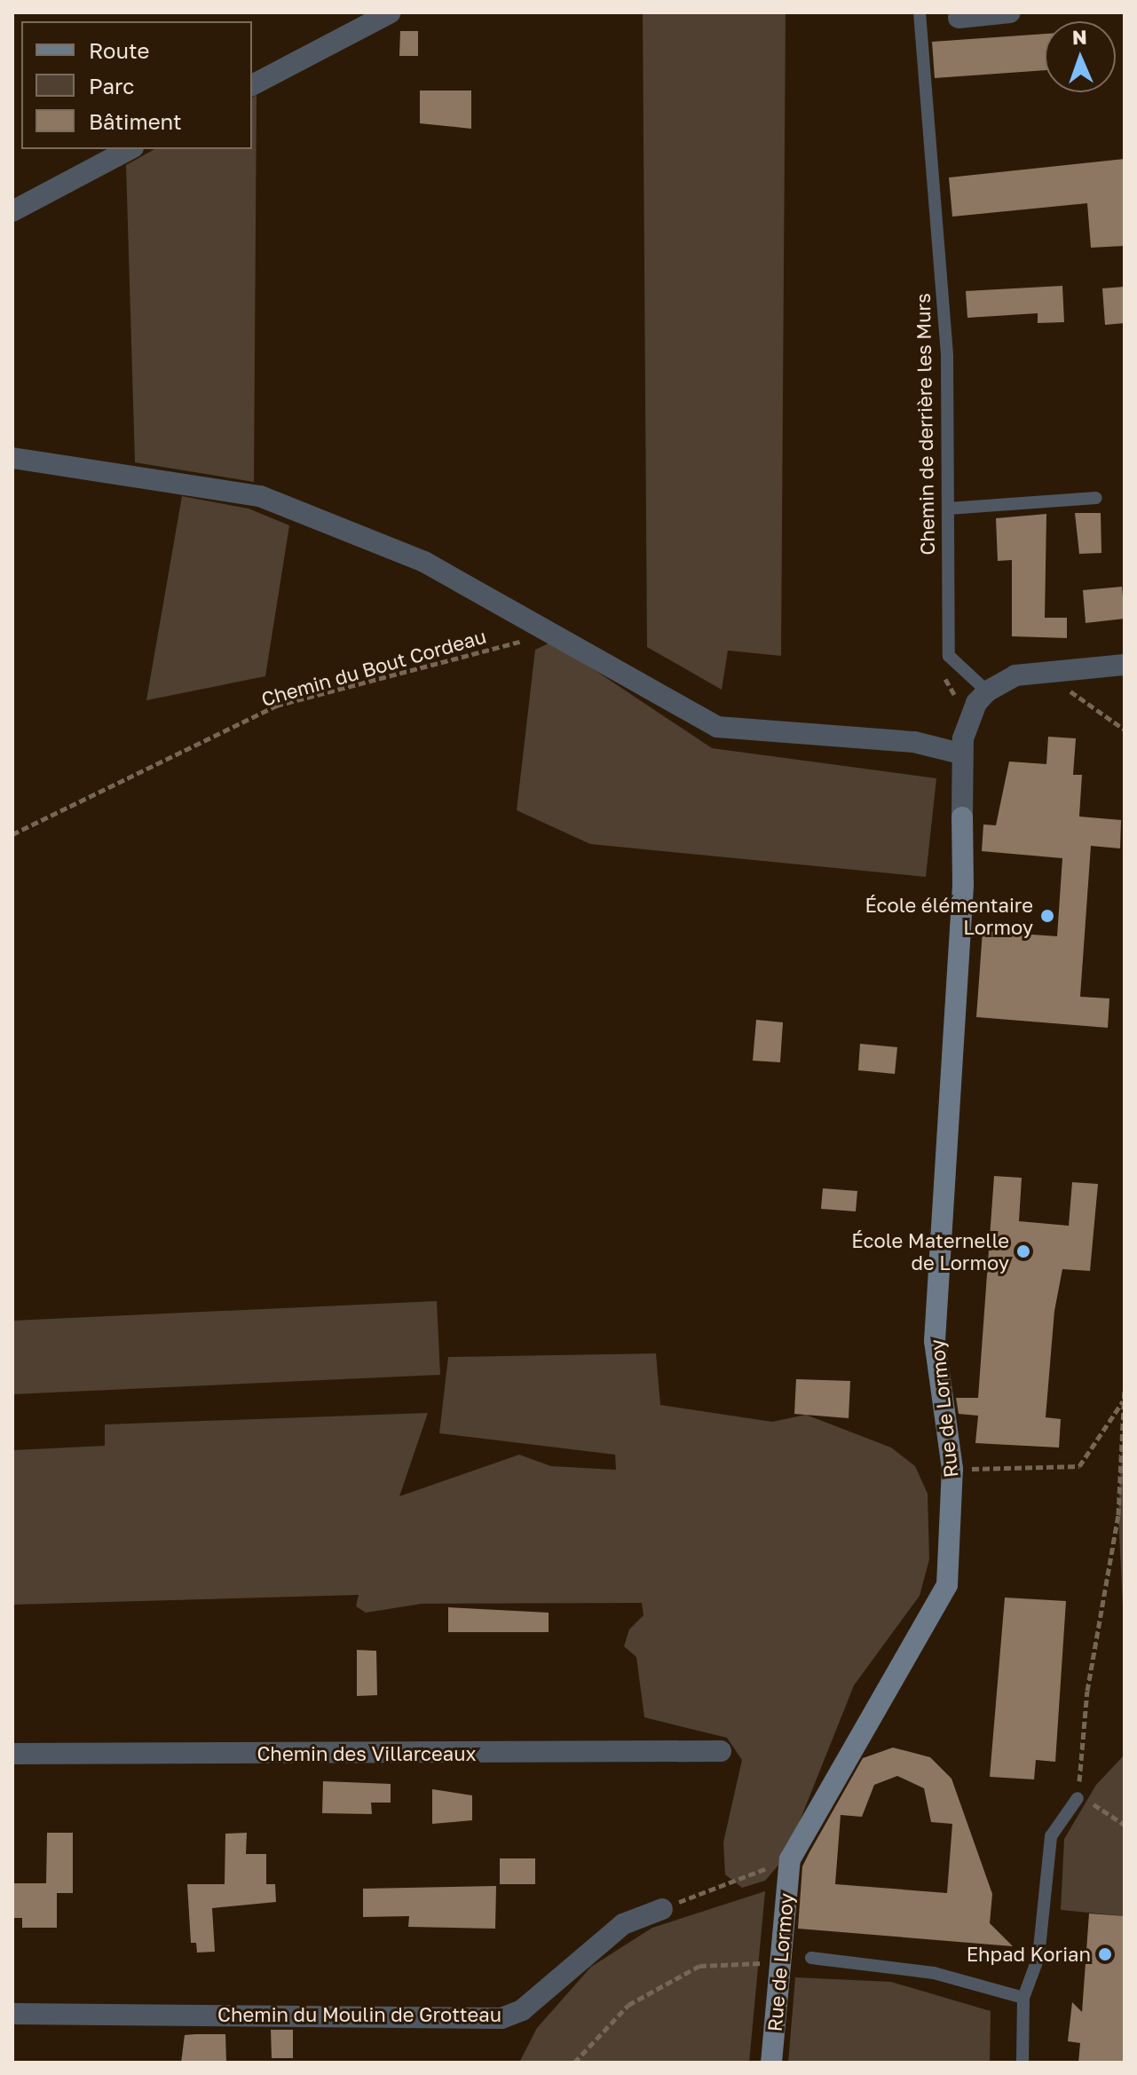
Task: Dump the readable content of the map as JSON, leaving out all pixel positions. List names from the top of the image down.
{
  "streets": {
    "street": ["Rue de Lormoy", "Chemin des Villarceaux", "Chemin du Moulin de Grotteau"],
    "lane": ["Chemin de derrière les Murs"],
    "path": ["Chemin du Bout Cordeau"]
  },
  "crossings": [
    ["Chemin de derrière les Murs", "Rue de Lormoy"]
  ],
  "places": ["École élémentaire Lormoy", "École Maternelle de Lormoy", "Ehpad Korian"],
  "legend": ["Route", "Parc", "Bâtiment"],
  "north": "top"
}
